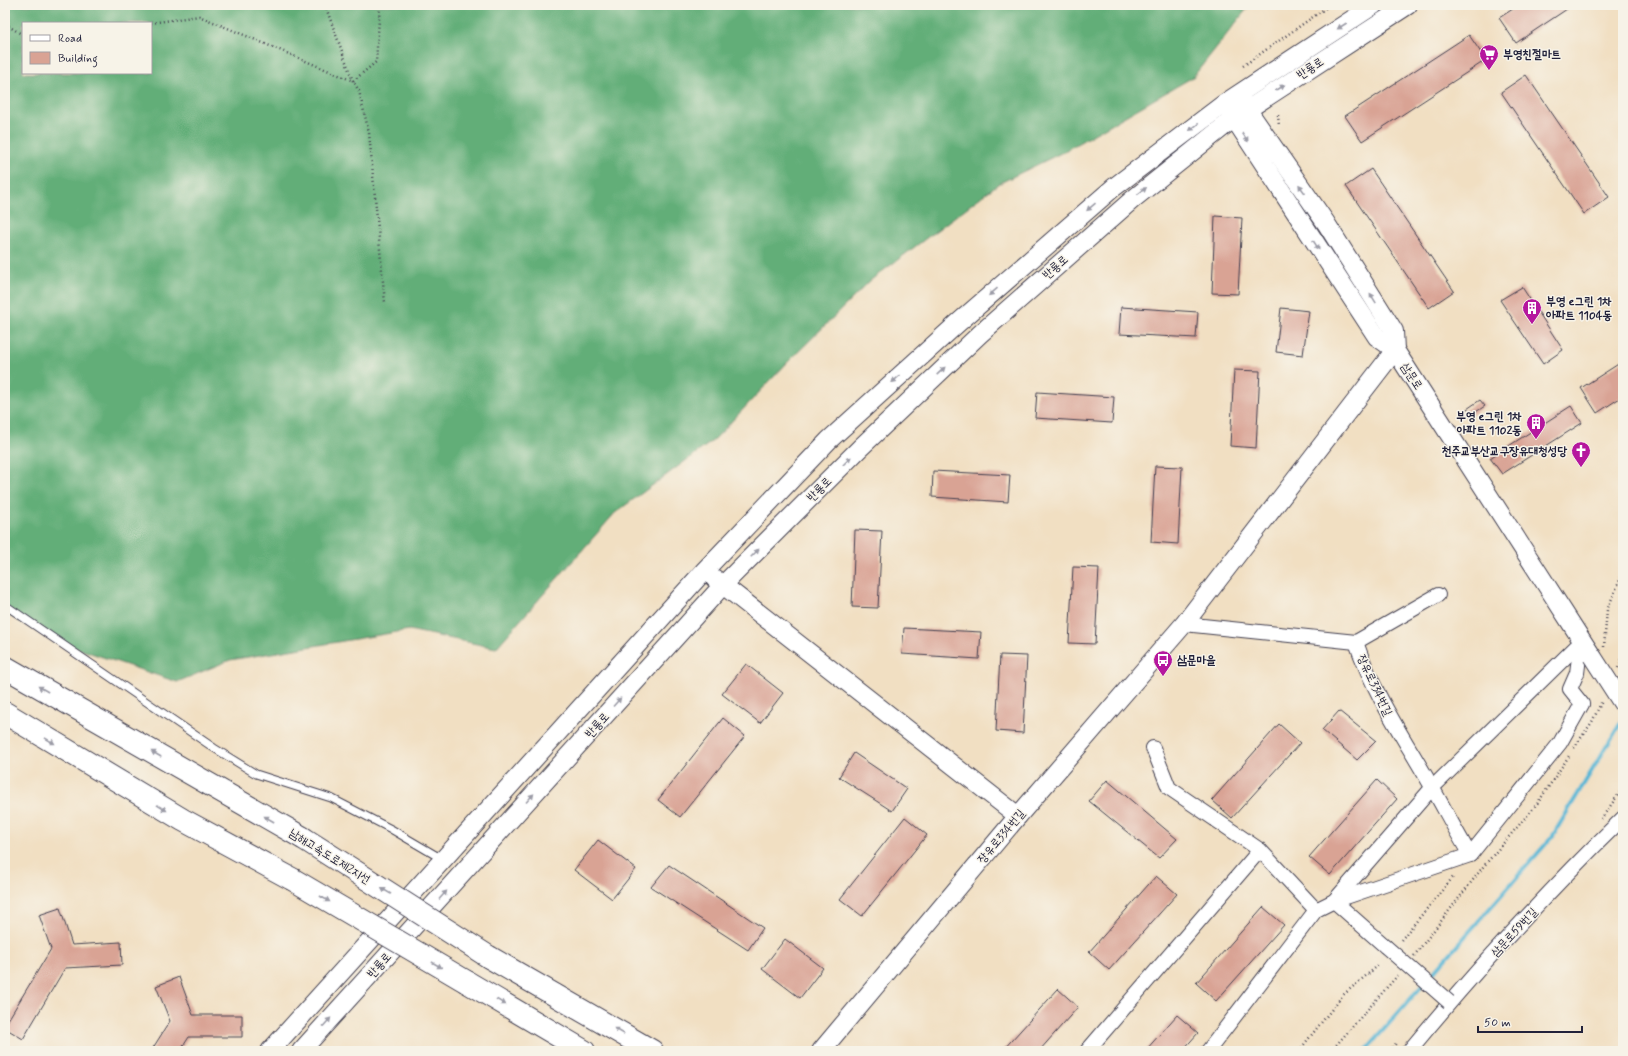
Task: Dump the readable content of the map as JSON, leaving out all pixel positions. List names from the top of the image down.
{
  "streets": {
    "highway": ["남해고속도로제2지선"],
    "street": [
      "반룡로",
      "삼문로",
      "장유로334번길",
      "삼문로59번길"
    ]
  },
  "crossings": [
    ["반룡로", "삼문로"],
    ["삼문로", "장유로334번길"]
  ],
  "places": {
    "supermarket": ["부영친절마트"],
    "building": ["부영 e그린 1차 아파트 1104동", "부영 e그린 1차 아파트 1102동"],
    "church": ["천주교부산교구장유대청성당"],
    "bus stop": ["삼문마을"]
  },
  "legend": ["Road", "Building"],
  "scale_bar": "50 m"
}
